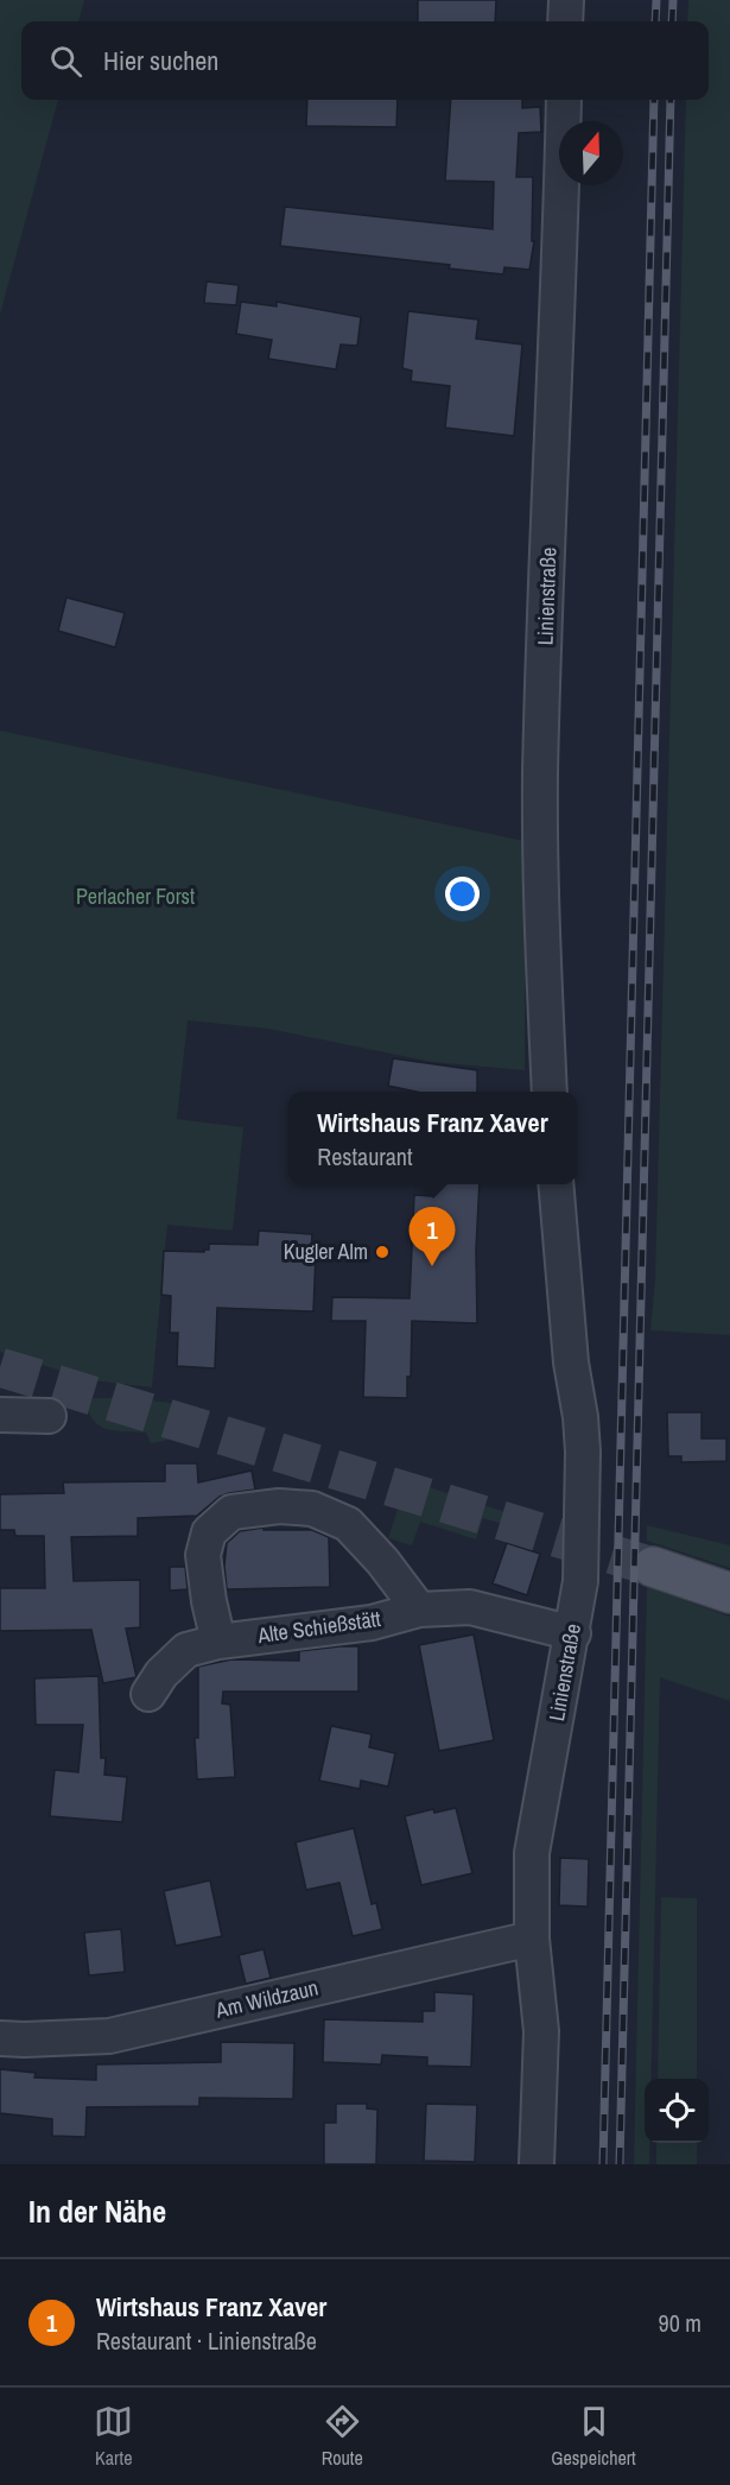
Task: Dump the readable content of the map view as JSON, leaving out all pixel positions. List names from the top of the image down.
{
  "streets": {
    "street": ["Linienstraße", "Alte Schießstätt", "Am Wildzaun"]
  },
  "crossings": [
    ["Linienstraße", "Alte Schießstätt"],
    ["Linienstraße", "Am Wildzaun"]
  ],
  "parks": ["Perlacher Forst"],
  "places": ["Kugler Alm"],
  "north": "top",
  "page": {
    "search": "Hier suchen",
    "popup": ["Wirtshaus Franz Xaver", "Restaurant"],
    "pins": "1",
    "heading": "In der Nähe",
    "list": [
      {
        "mark": "1",
        "name": "Wirtshaus Franz Xaver",
        "note": "Restaurant · Linienstraße",
        "value": "90 m"
      }
    ],
    "nav": ["Karte", "Route", "Gespeichert"]
  }
}
